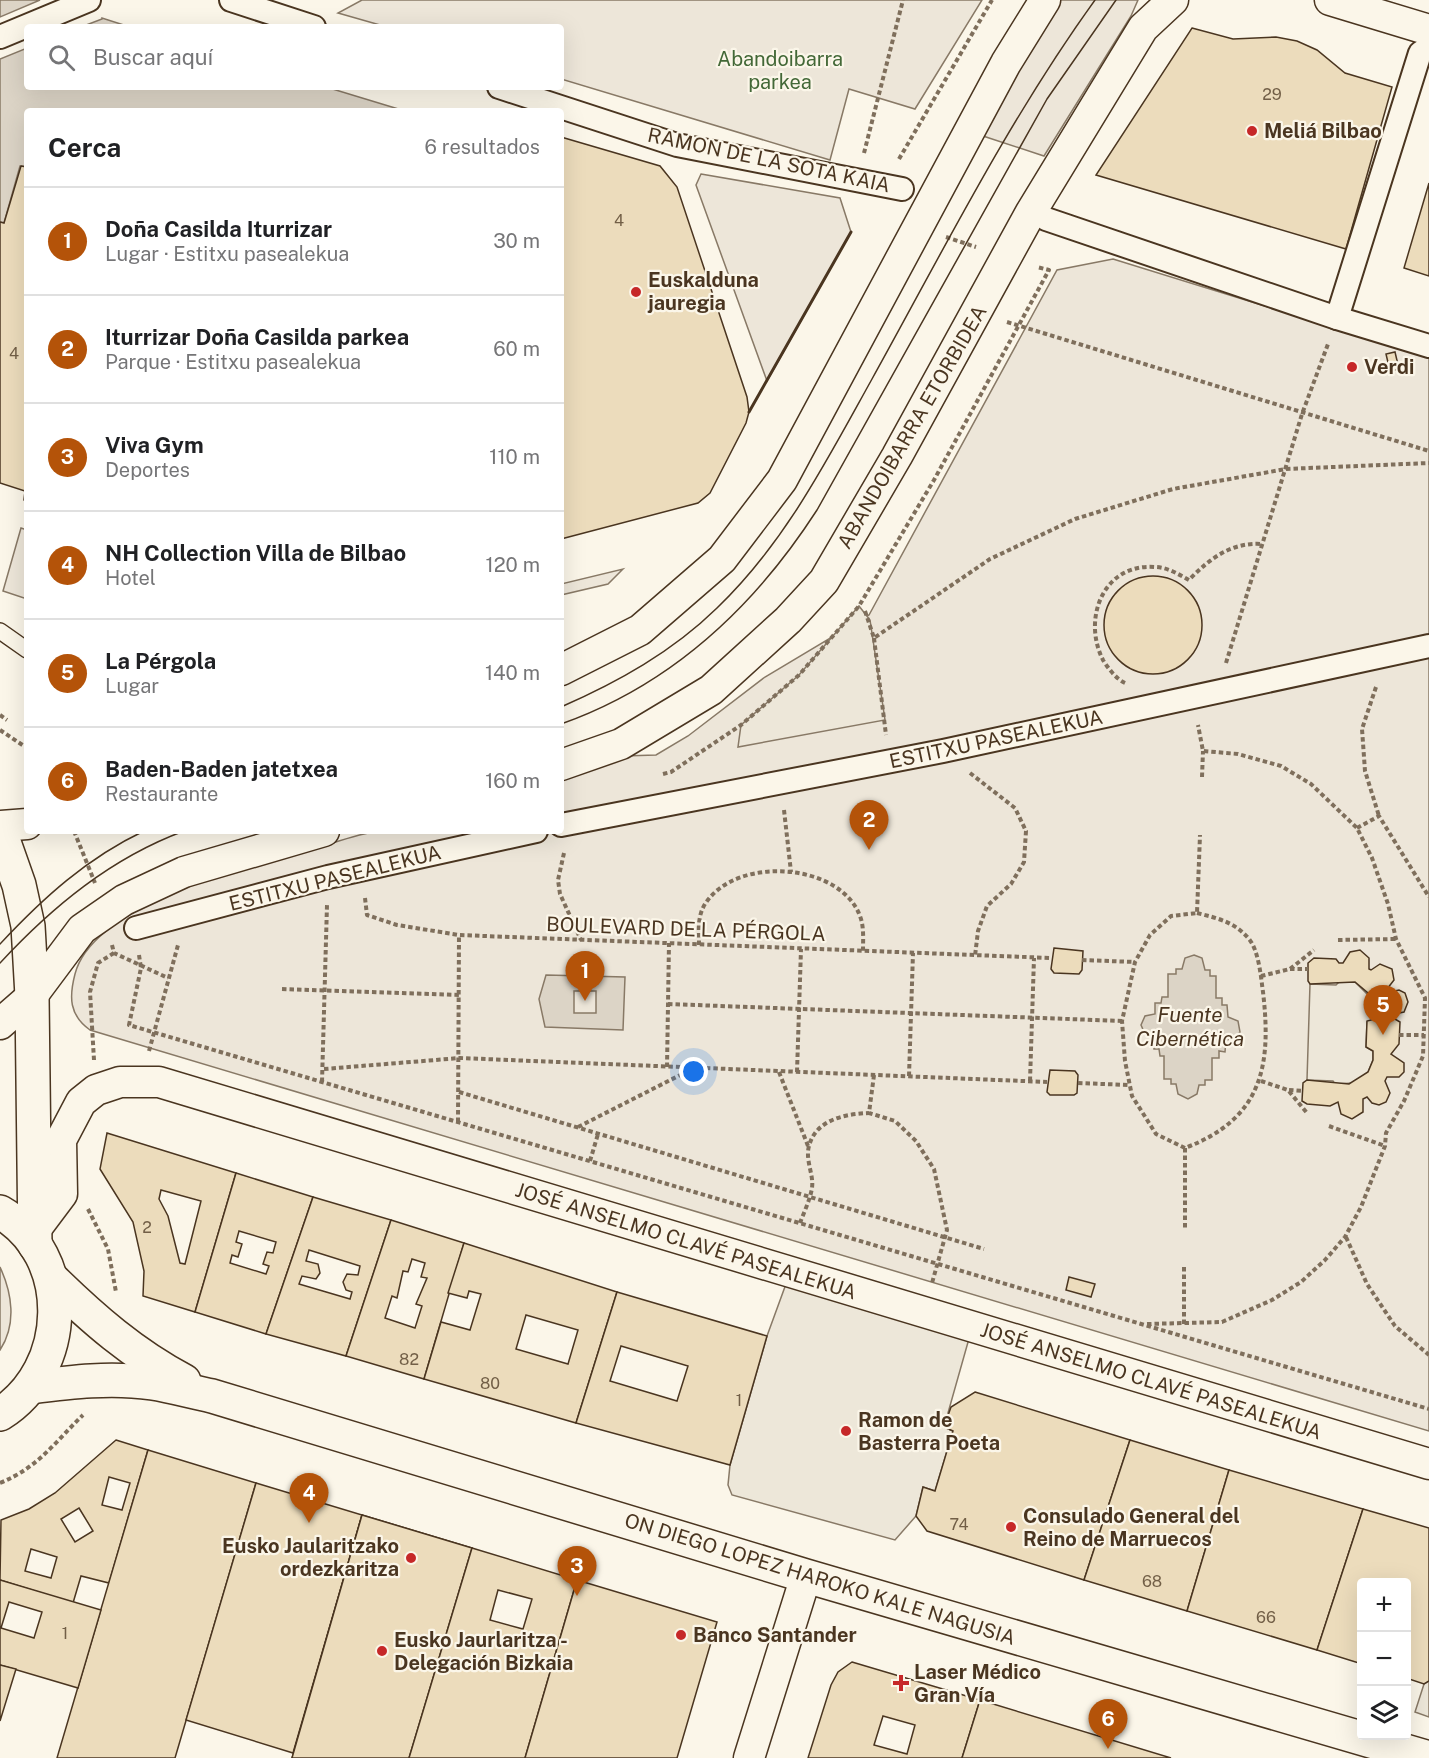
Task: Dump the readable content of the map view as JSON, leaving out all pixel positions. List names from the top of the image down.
{
  "streets": {
    "main road": ["ON DIEGO LOPEZ HAROKO KALE NAGUSIA"],
    "street": [
      "RAMON DE LA SOTA KAIA",
      "ABANDOIBARRA ETORBIDEA",
      "ESTITXU PASEALEKUA",
      "JOSÉ ANSELMO CLAVÉ PASEALEKUA"
    ],
    "path": ["BOULEVARD DE LA PÉRGOLA"]
  },
  "crossings": [
    ["ESTITXU PASEALEKUA", "BOULEVARD DE LA PÉRGOLA"]
  ],
  "water": ["Fuente Cibernética"],
  "parks": ["Abandoibarra parkea"],
  "places": {
    "other": [
      "Meliá Bilbao",
      "Euskalduna jauregia",
      "Verdi",
      "Ramon de Basterra Poeta",
      "Consulado General del Reino de Marruecos",
      "Eusko Jaularitzako ordezkaritza",
      "Banco Santander",
      "Eusko Jaurlaritza - Delegación Bizkaia"
    ],
    "health": ["Laser Médico Gran Vía"]
  },
  "house_numbers": [
    "29",
    "4",
    "4",
    "2",
    "82",
    "80",
    "1",
    "74",
    "68",
    "66",
    "1"
  ],
  "page": {
    "search": "Buscar aquí",
    "heading": ["Cerca", "6 resultados"],
    "list": [
      {
        "mark": "1",
        "name": "Doña Casilda Iturrizar",
        "note": "Lugar · Estitxu pasealekua",
        "value": "30 m"
      },
      {
        "mark": "2",
        "name": "Iturrizar Doña Casilda parkea",
        "note": "Parque · Estitxu pasealekua",
        "value": "60 m"
      },
      {
        "mark": "3",
        "name": "Viva Gym",
        "note": "Deportes",
        "value": "110 m"
      },
      {
        "mark": "4",
        "name": "NH Collection Villa de Bilbao",
        "note": "Hotel",
        "value": "120 m"
      },
      {
        "mark": "5",
        "name": "La Pérgola",
        "note": "Lugar",
        "value": "140 m"
      },
      {
        "mark": "6",
        "name": "Baden-Baden jatetxea",
        "note": "Restaurante",
        "value": "160 m"
      }
    ],
    "pins": [
      "2",
      "1",
      "5",
      "4",
      "3",
      "6"
    ],
    "map_buttons": ["+", "−"]
  }
}
